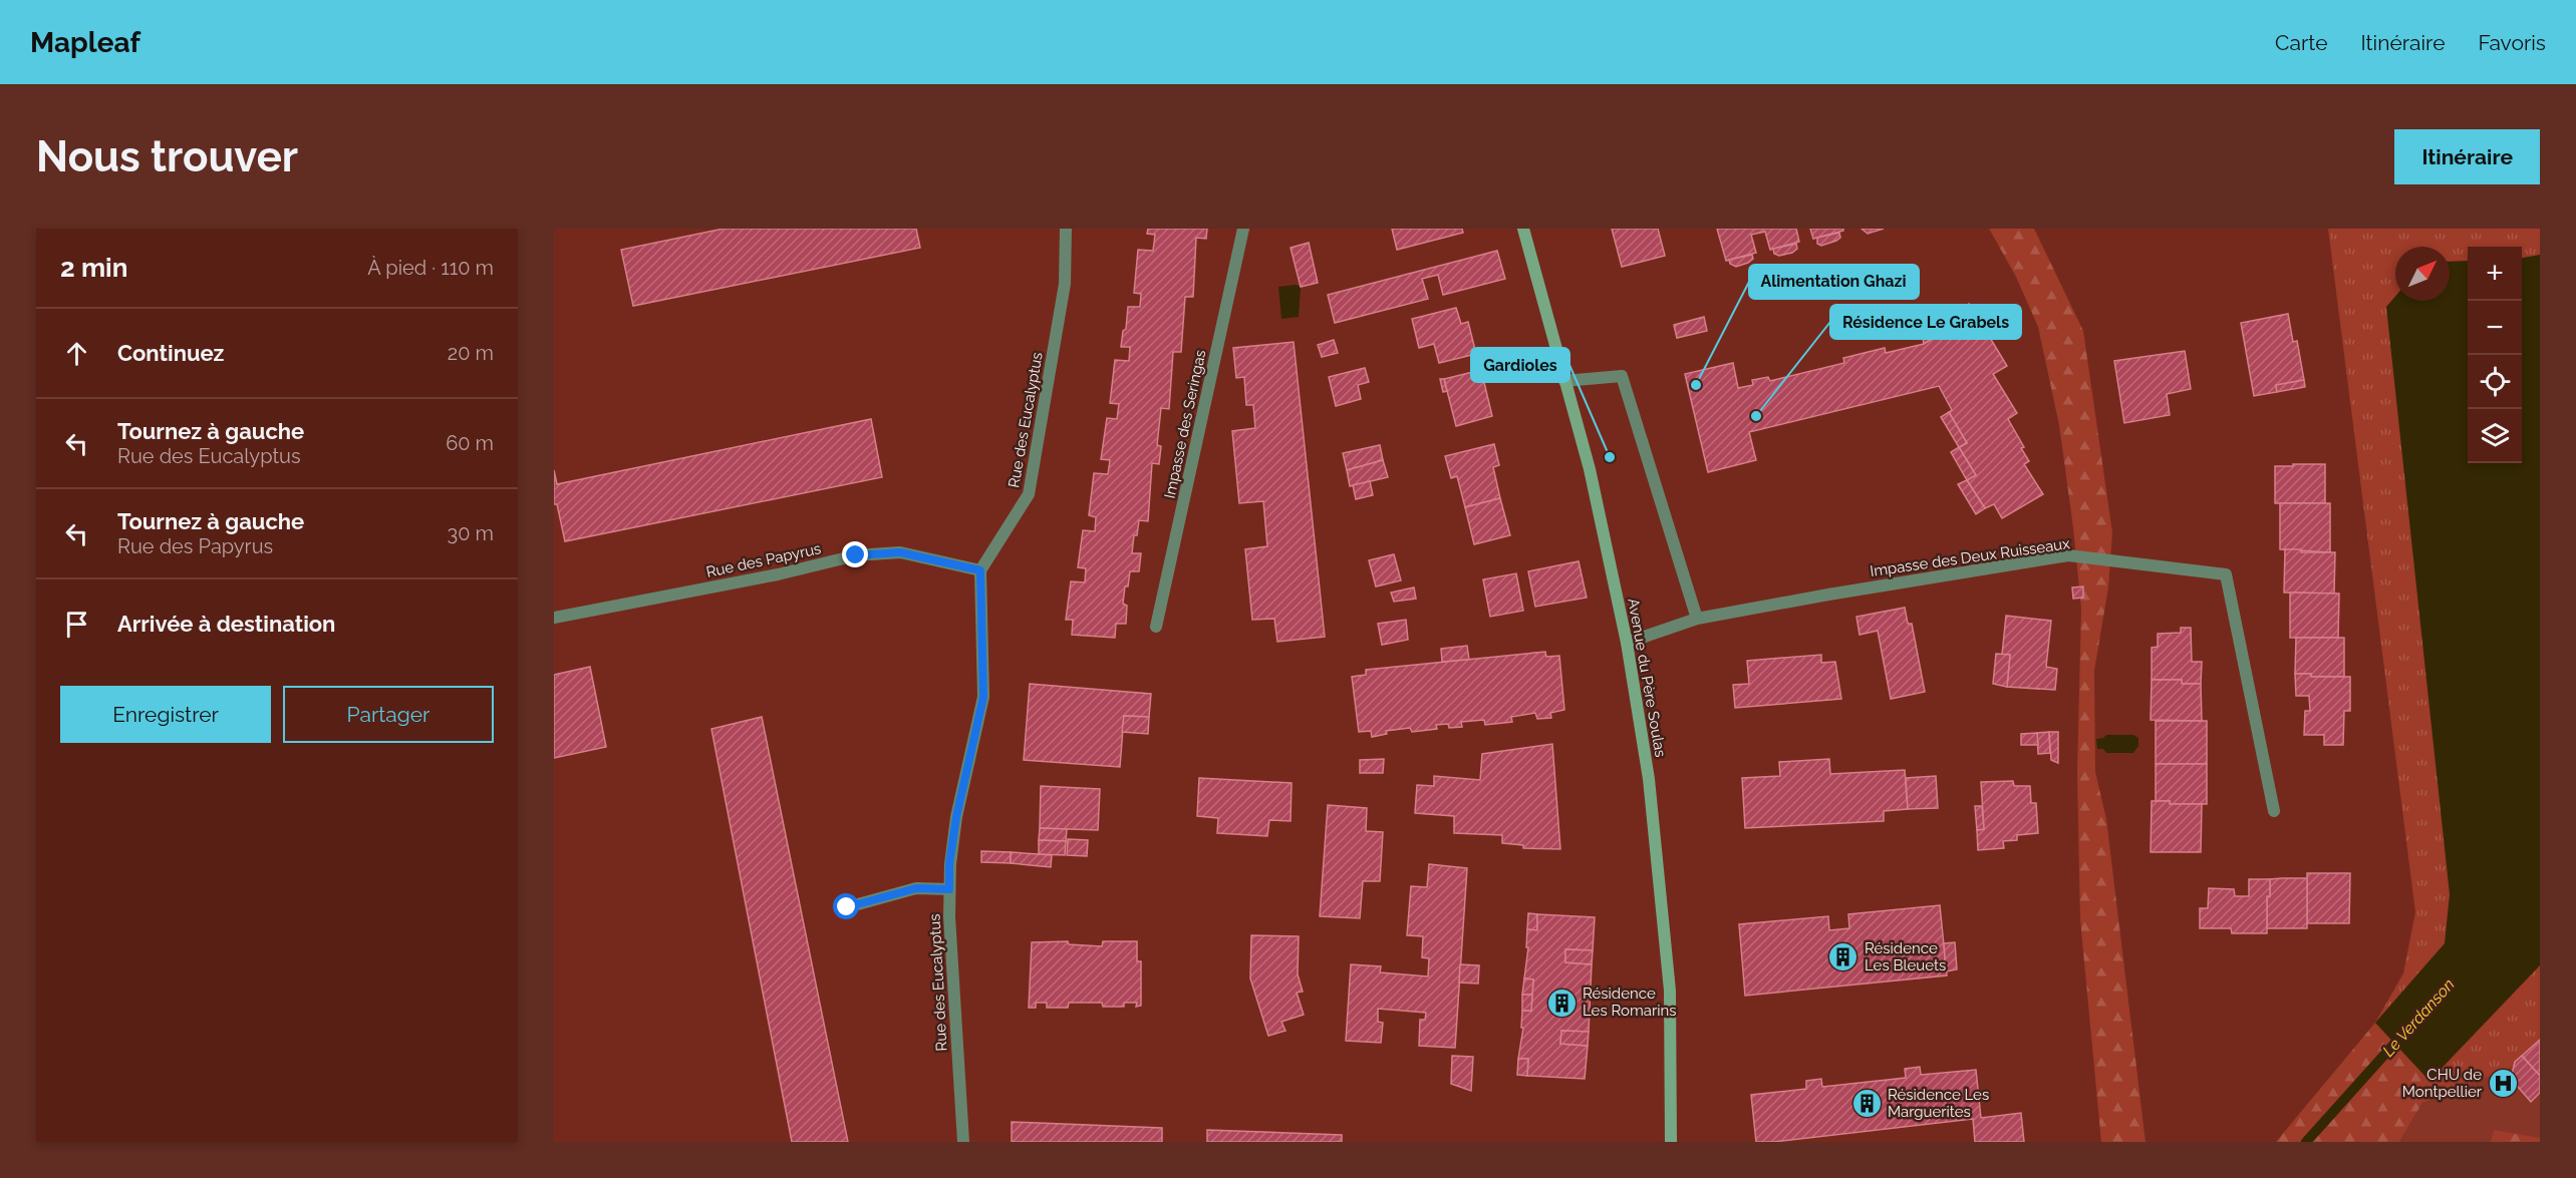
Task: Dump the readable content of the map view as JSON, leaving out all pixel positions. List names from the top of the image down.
{
  "streets": {
    "main road": ["Avenue du Père Soulas"],
    "street": [
      "Rue des Eucalyptus",
      "Impasse des Seringas",
      "Impasse des Deux Ruisseaux",
      "Rue des Papyrus"
    ]
  },
  "crossings": [
    ["Rue des Eucalyptus", "Rue des Papyrus"],
    ["Impasse des Deux Ruisseaux", "Avenue du Père Soulas"]
  ],
  "water": ["Le Verdanson"],
  "places": {
    "other": ["Alimentation Ghazi", "Résidence Le Grabels", "Gardioles"],
    "building": ["Résidence Les Bleuets", "Résidence Les Romarins", "Résidence Les Marguerites"],
    "hospital": ["CHU de Montpellier"]
  },
  "north": "top right",
  "page": {
    "header": "Mapleaf",
    "nav": ["Carte", "Itinéraire", "Favoris"],
    "buttons": [
      "Itinéraire",
      ["Enregistrer", "Partager"]
    ],
    "title": "Nous trouver",
    "heading": ["2 min", "À pied · 110 m"],
    "map_buttons": ["+", "−"],
    "list": [
      ["Continuez", "20 m"],
      ["Tournez à gauche", "Rue des Eucalyptus", "60 m"],
      ["Tournez à gauche", "Rue des Papyrus", "30 m"],
      "Arrivée à destination"
    ]
  }
}
